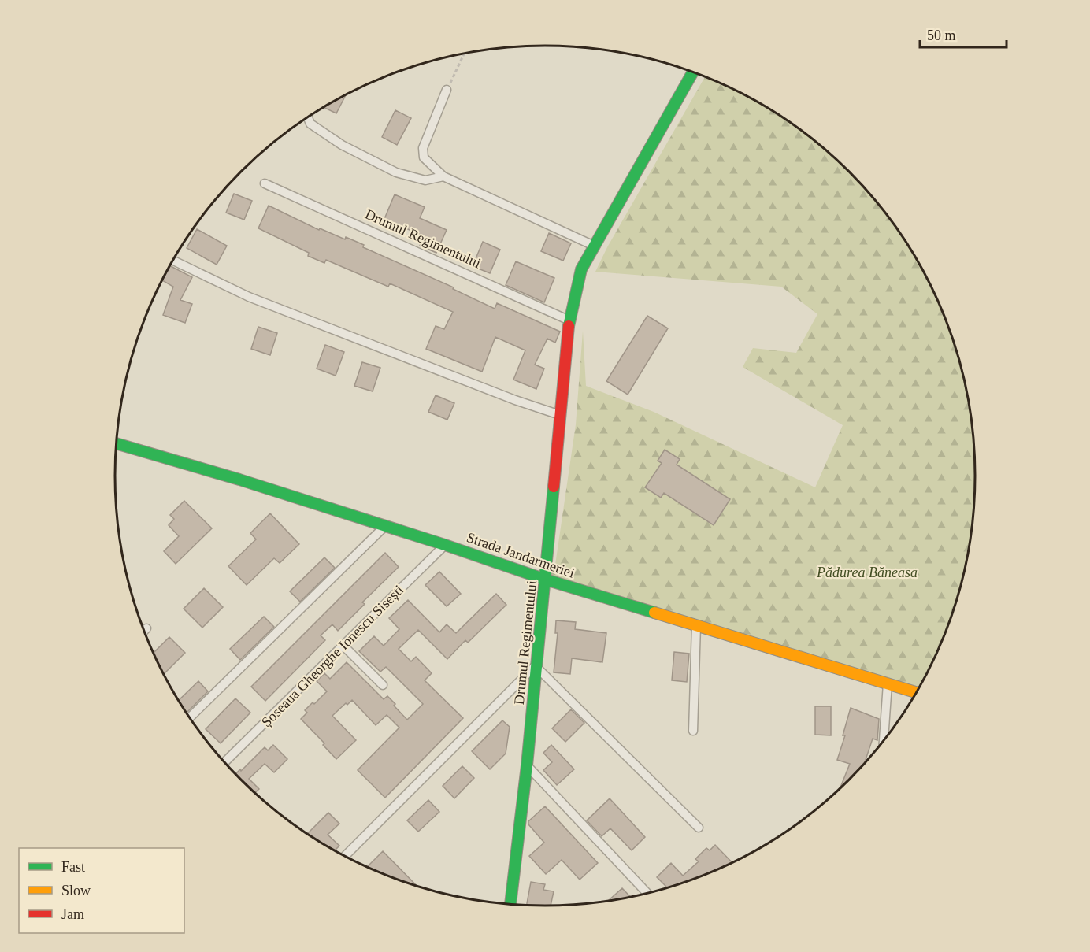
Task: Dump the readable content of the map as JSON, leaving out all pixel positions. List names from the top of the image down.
{
  "streets": {
    "street": ["Drumul Regimentului", "Strada Jandarmeriei", "Șoseaua Gheorghe Ionescu Sisești"]
  },
  "crossings": [
    ["Drumul Regimentului", "Strada Jandarmeriei"],
    ["Strada Jandarmeriei", "Șoseaua Gheorghe Ionescu Sisești"]
  ],
  "parks": ["Pădurea Băneasa"],
  "legend": ["Fast", "Slow", "Jam"],
  "scale_bar": "50 m"
}
